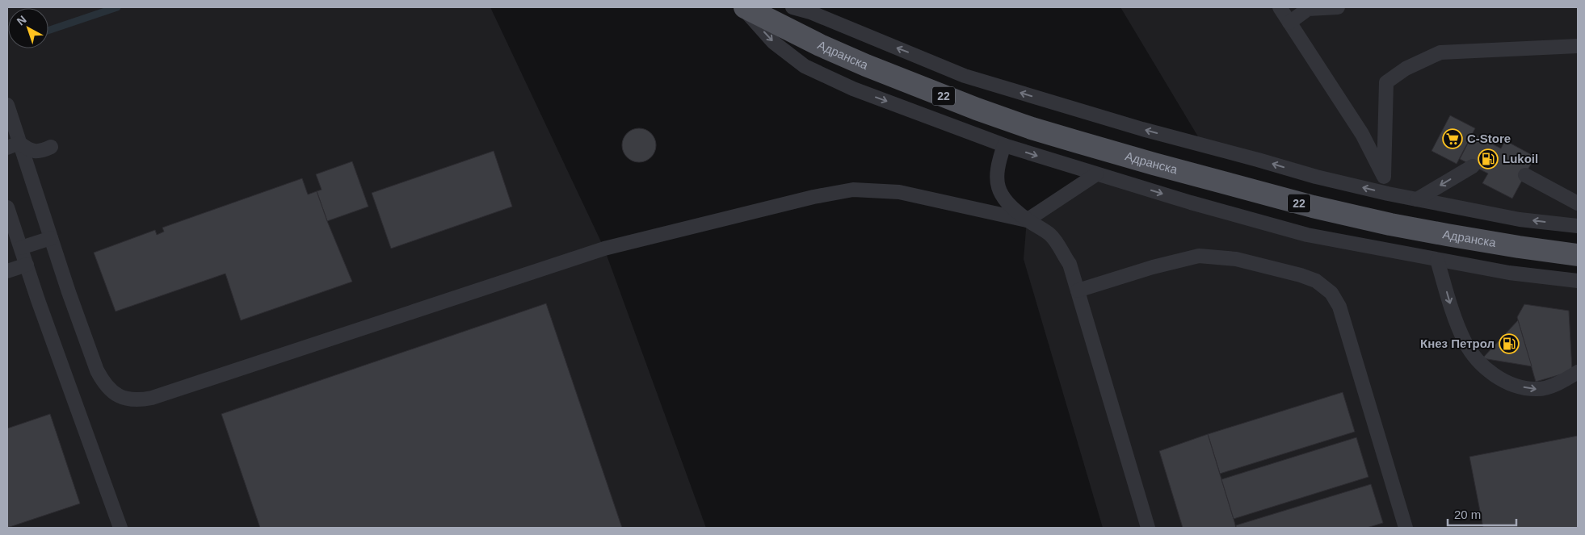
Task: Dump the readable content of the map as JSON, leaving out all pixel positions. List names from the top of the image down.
{
  "streets": {
    "main road": ["Адранска", "22"]
  },
  "places": {
    "supermarket": ["C-Store"],
    "fuel station": ["Lukoil", "Кнез Петрол"]
  },
  "scale_bar": "20 m",
  "north": "top left"
}
